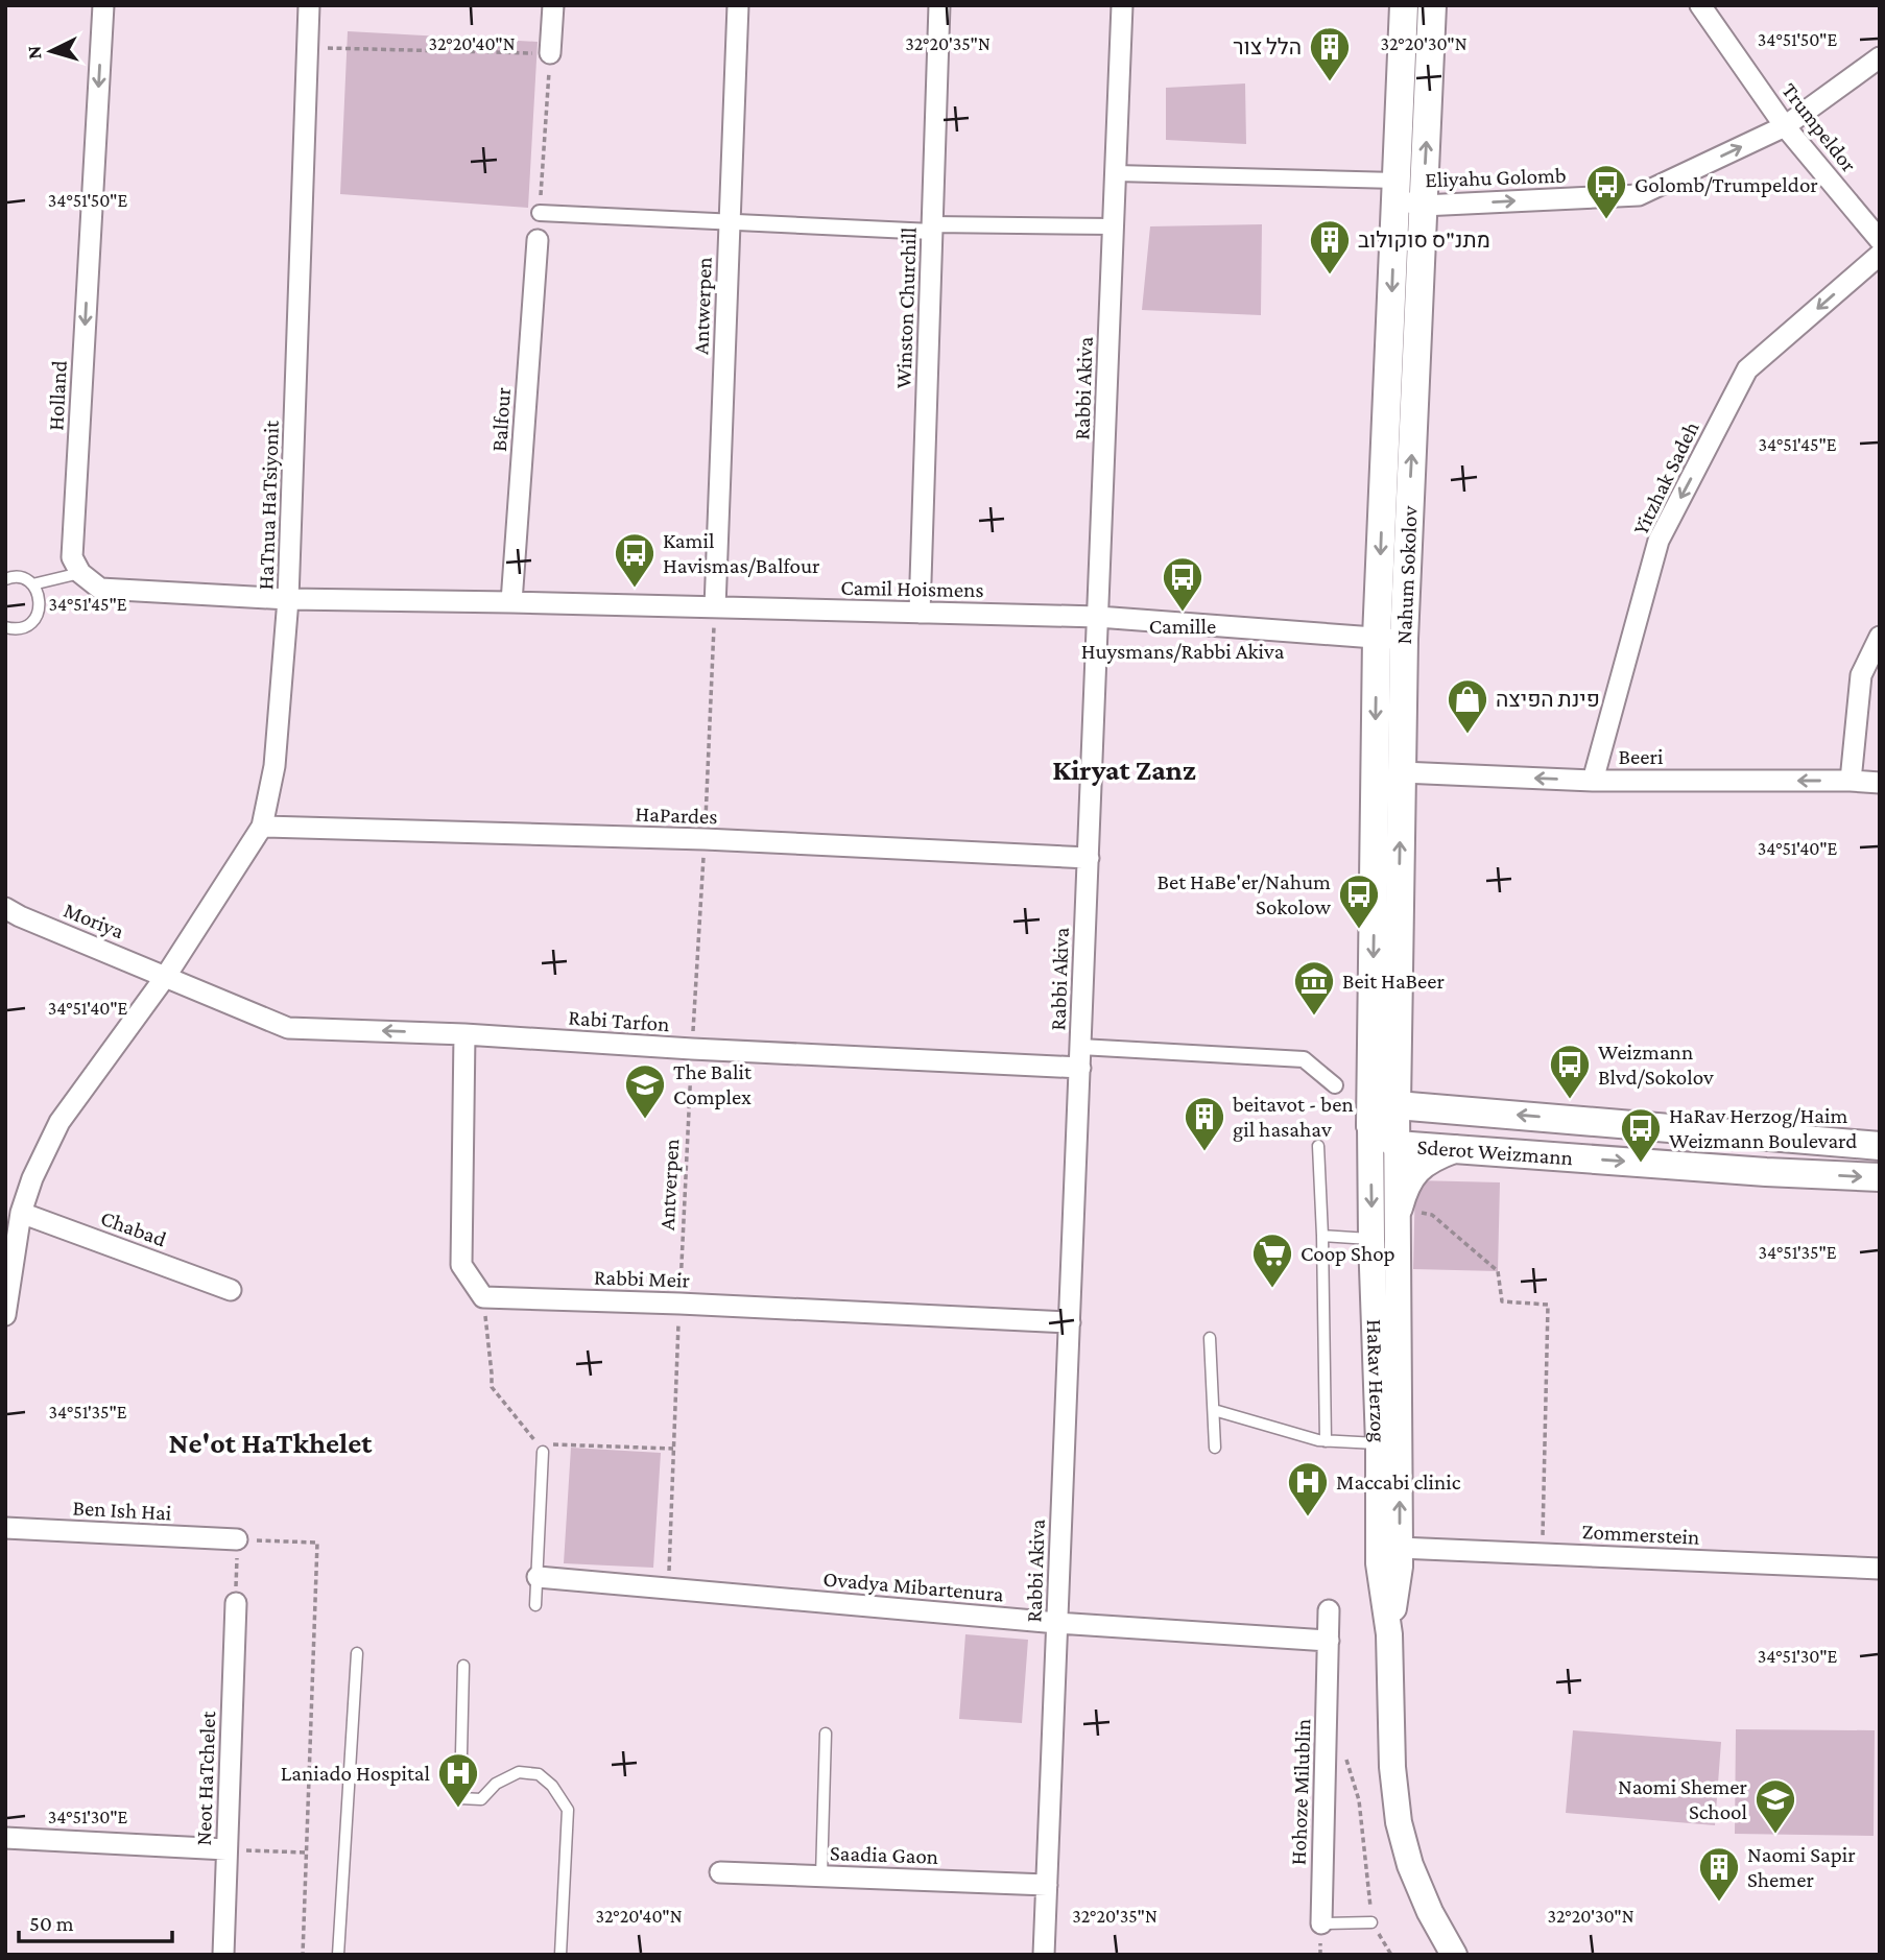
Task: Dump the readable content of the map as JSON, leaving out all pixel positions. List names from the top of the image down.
{
  "streets": {
    "main road": ["Nahum Sokolov", "Sderot Weizmann"],
    "street": [
      "Trumpeldor",
      "Eliyahu Golomb",
      "Antwerpen",
      "Winston Churchill",
      "Rabbi Akiva",
      "Holland",
      "Balfour",
      "Yitzhak Sadeh",
      "HaTnua HaTsiyonit",
      "Camil Hoismens",
      "Beeri",
      "HaPardes",
      "Moriya",
      "Rabi Tarfon",
      "Chabad",
      "Rabbi Meir",
      "HaRav Herzog",
      "Ben Ish Hai",
      "Zommerstein",
      "Ovadya Mibartenura",
      "Neot HaTchelet",
      "Hohoze Milublin",
      "Saadia Gaon"
    ],
    "path": ["Antverpen"]
  },
  "crossings": [
    ["Trumpeldor", "Eliyahu Golomb"],
    ["Eliyahu Golomb", "Nahum Sokolov"],
    ["Antwerpen", "Camil Hoismens"],
    ["Antwerpen", "Antverpen"],
    ["Winston Churchill", "Camil Hoismens"],
    ["Rabbi Akiva", "Camil Hoismens"],
    ["Rabbi Akiva", "HaPardes"],
    ["Rabbi Akiva", "Rabi Tarfon"],
    ["Rabbi Akiva", "Rabbi Meir"],
    ["Rabbi Akiva", "Ovadya Mibartenura"],
    ["Rabbi Akiva", "Saadia Gaon"],
    ["Balfour", "Camil Hoismens"],
    ["Yitzhak Sadeh", "Beeri"],
    ["HaTnua HaTsiyonit", "Camil Hoismens"],
    ["HaTnua HaTsiyonit", "HaPardes"],
    ["HaTnua HaTsiyonit", "Moriya"],
    ["HaTnua HaTsiyonit", "Rabi Tarfon"],
    ["HaTnua HaTsiyonit", "Chabad"],
    ["Nahum Sokolov", "Camil Hoismens"],
    ["Nahum Sokolov", "Beeri"],
    ["Nahum Sokolov", "Sderot Weizmann"],
    ["Nahum Sokolov", "HaRav Herzog"],
    ["Camil Hoismens", "Antverpen"],
    ["HaPardes", "Antverpen"],
    ["Moriya", "Rabi Tarfon"],
    ["Rabi Tarfon", "Antverpen"],
    ["Sderot Weizmann", "HaRav Herzog"],
    ["Antverpen", "Rabbi Meir"],
    ["Antverpen", "Ovadya Mibartenura"],
    ["HaRav Herzog", "Zommerstein"],
    ["Ovadya Mibartenura", "Hohoze Milublin"]
  ],
  "one_way": [
    "Eliyahu Golomb",
    "Holland",
    "Yitzhak Sadeh",
    "Beeri"
  ],
  "districts": ["Kiryat Zanz", "Ne'ot HaTkhelet"],
  "places": {
    "building": [
      "הלל צור",
      "מתנ\"ס סוקולוב",
      "beitavot - ben gil hasahav",
      "Naomi Sapir Shemer"
    ],
    "bus stop": [
      "Golomb/Trumpeldor",
      "Kamil Havismas/Balfour",
      "Camille Huysmans/Rabbi Akiva",
      "Bet HaBe'er/Nahum Sokolow",
      "Weizmann Blvd/Sokolov",
      "HaRav Herzog/Haim Weizmann Boulevard"
    ],
    "shop": ["פינת הפיצה"],
    "museum": ["Beit HaBeer"],
    "school or university": ["The Balit Complex", "Naomi Shemer School"],
    "supermarket": ["Coop Shop"],
    "hospital": ["Maccabi clinic", "Laniado Hospital"]
  },
  "scale_bar": "50 m",
  "north": "left",
  "coordinates": [
    "34°51'50\"E",
    "32°20'40\"N",
    "32°20'35\"N",
    "32°20'30\"N",
    "34°51'45\"E",
    "34°51'40\"E",
    "34°51'35\"E",
    "34°51'30\"E"
  ]
}
